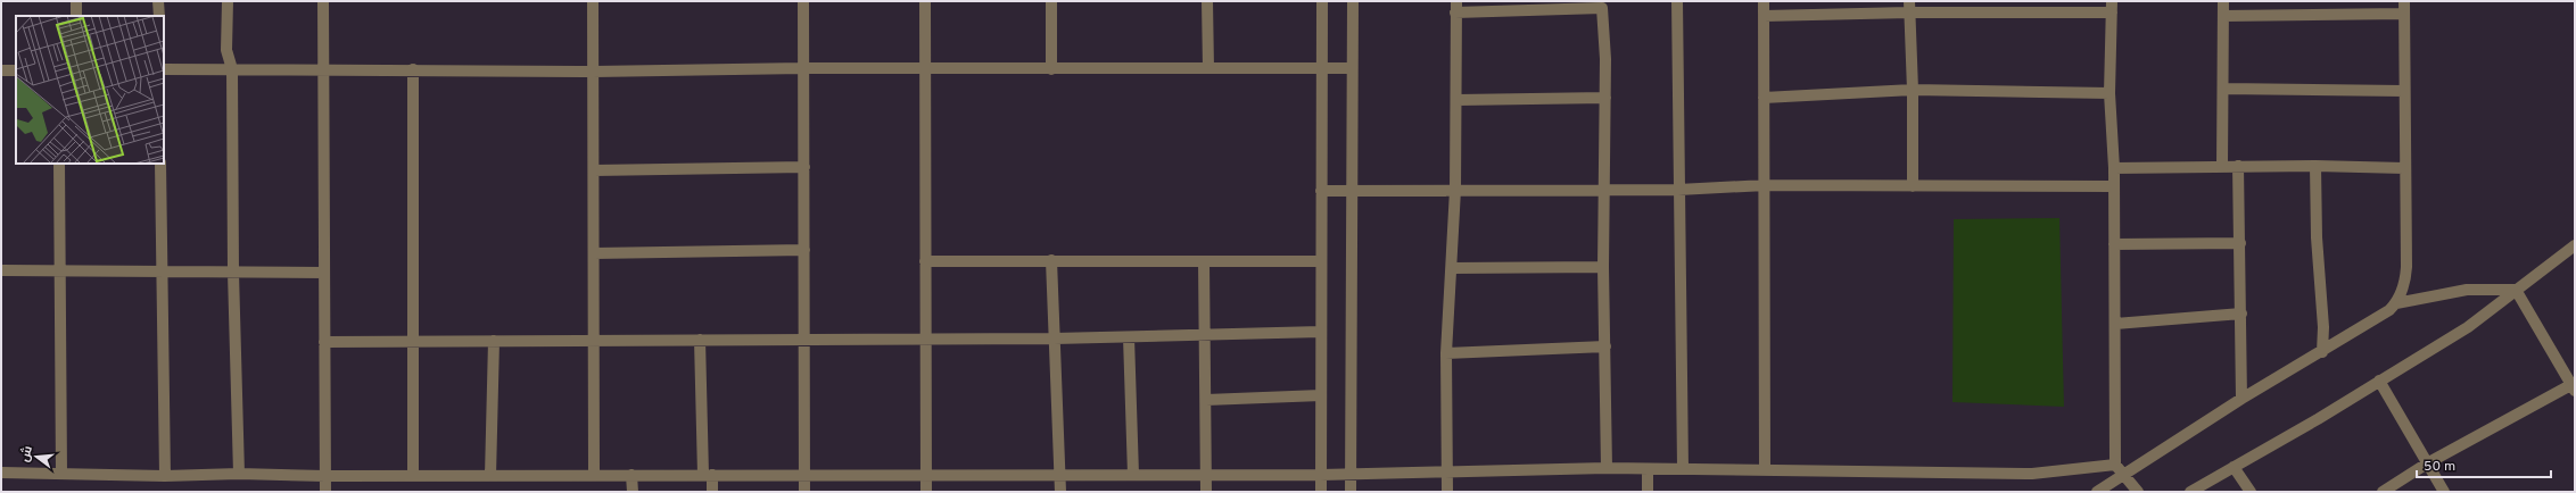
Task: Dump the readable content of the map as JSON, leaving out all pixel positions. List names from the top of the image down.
{
  "scale_bar": "50 m",
  "north": "left"
}
